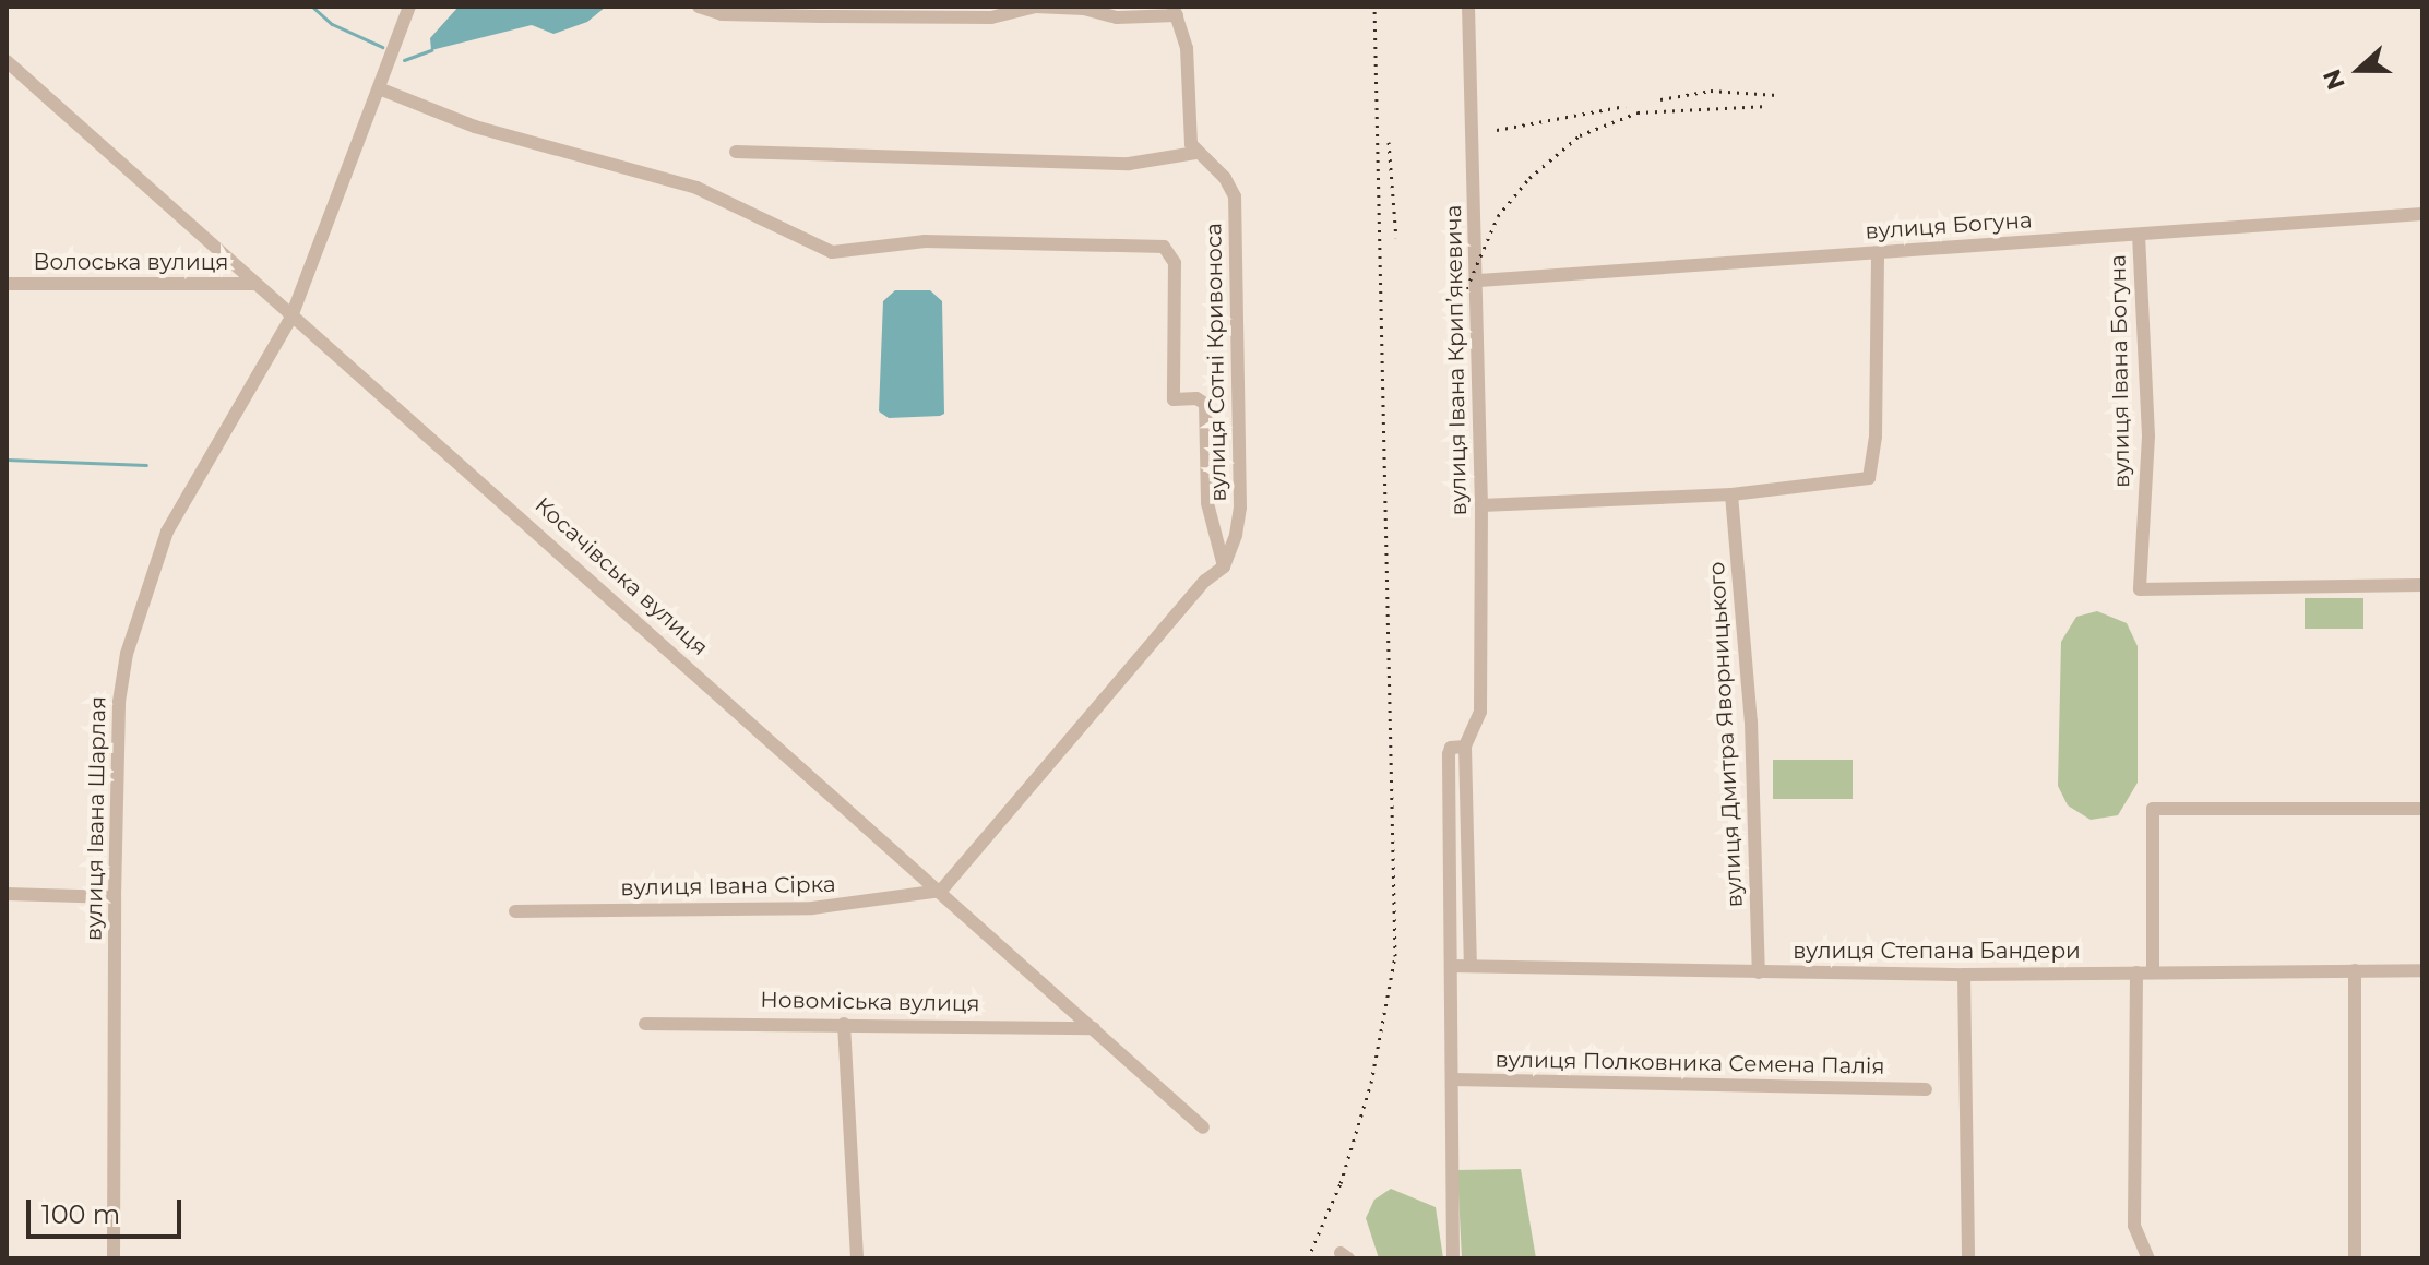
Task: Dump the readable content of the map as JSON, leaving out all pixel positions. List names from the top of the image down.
{
  "streets": {
    "street": [
      "вулиця Богуна",
      "Волоська вулиця",
      "вулиця Івана Крипʼякевича",
      "вулиця Сотні Кривоноса",
      "вулиця Івана Богуна",
      "Косачівська вулиця",
      "вулиця Дмитра Яворницького",
      "вулиця Івана Шарлая",
      "вулиця Івана Сірка",
      "вулиця Степана Бандери",
      "Новоміська вулиця",
      "вулиця Полковника Семена Палія"
    ]
  },
  "crossings": [
    ["вулиця Богуна", "вулиця Івана Крипʼякевича"],
    ["вулиця Богуна", "вулиця Івана Богуна"],
    ["Волоська вулиця", "Косачівська вулиця"],
    ["вулиця Сотні Кривоноса", "Косачівська вулиця"],
    ["вулиця Сотні Кривоноса", "вулиця Івана Сірка"],
    ["Косачівська вулиця", "вулиця Івана Шарлая"],
    ["Косачівська вулиця", "вулиця Івана Сірка"],
    ["Косачівська вулиця", "Новоміська вулиця"],
    ["вулиця Дмитра Яворницького", "вулиця Степана Бандери"]
  ],
  "scale_bar": "100 m",
  "north": "left"
}
